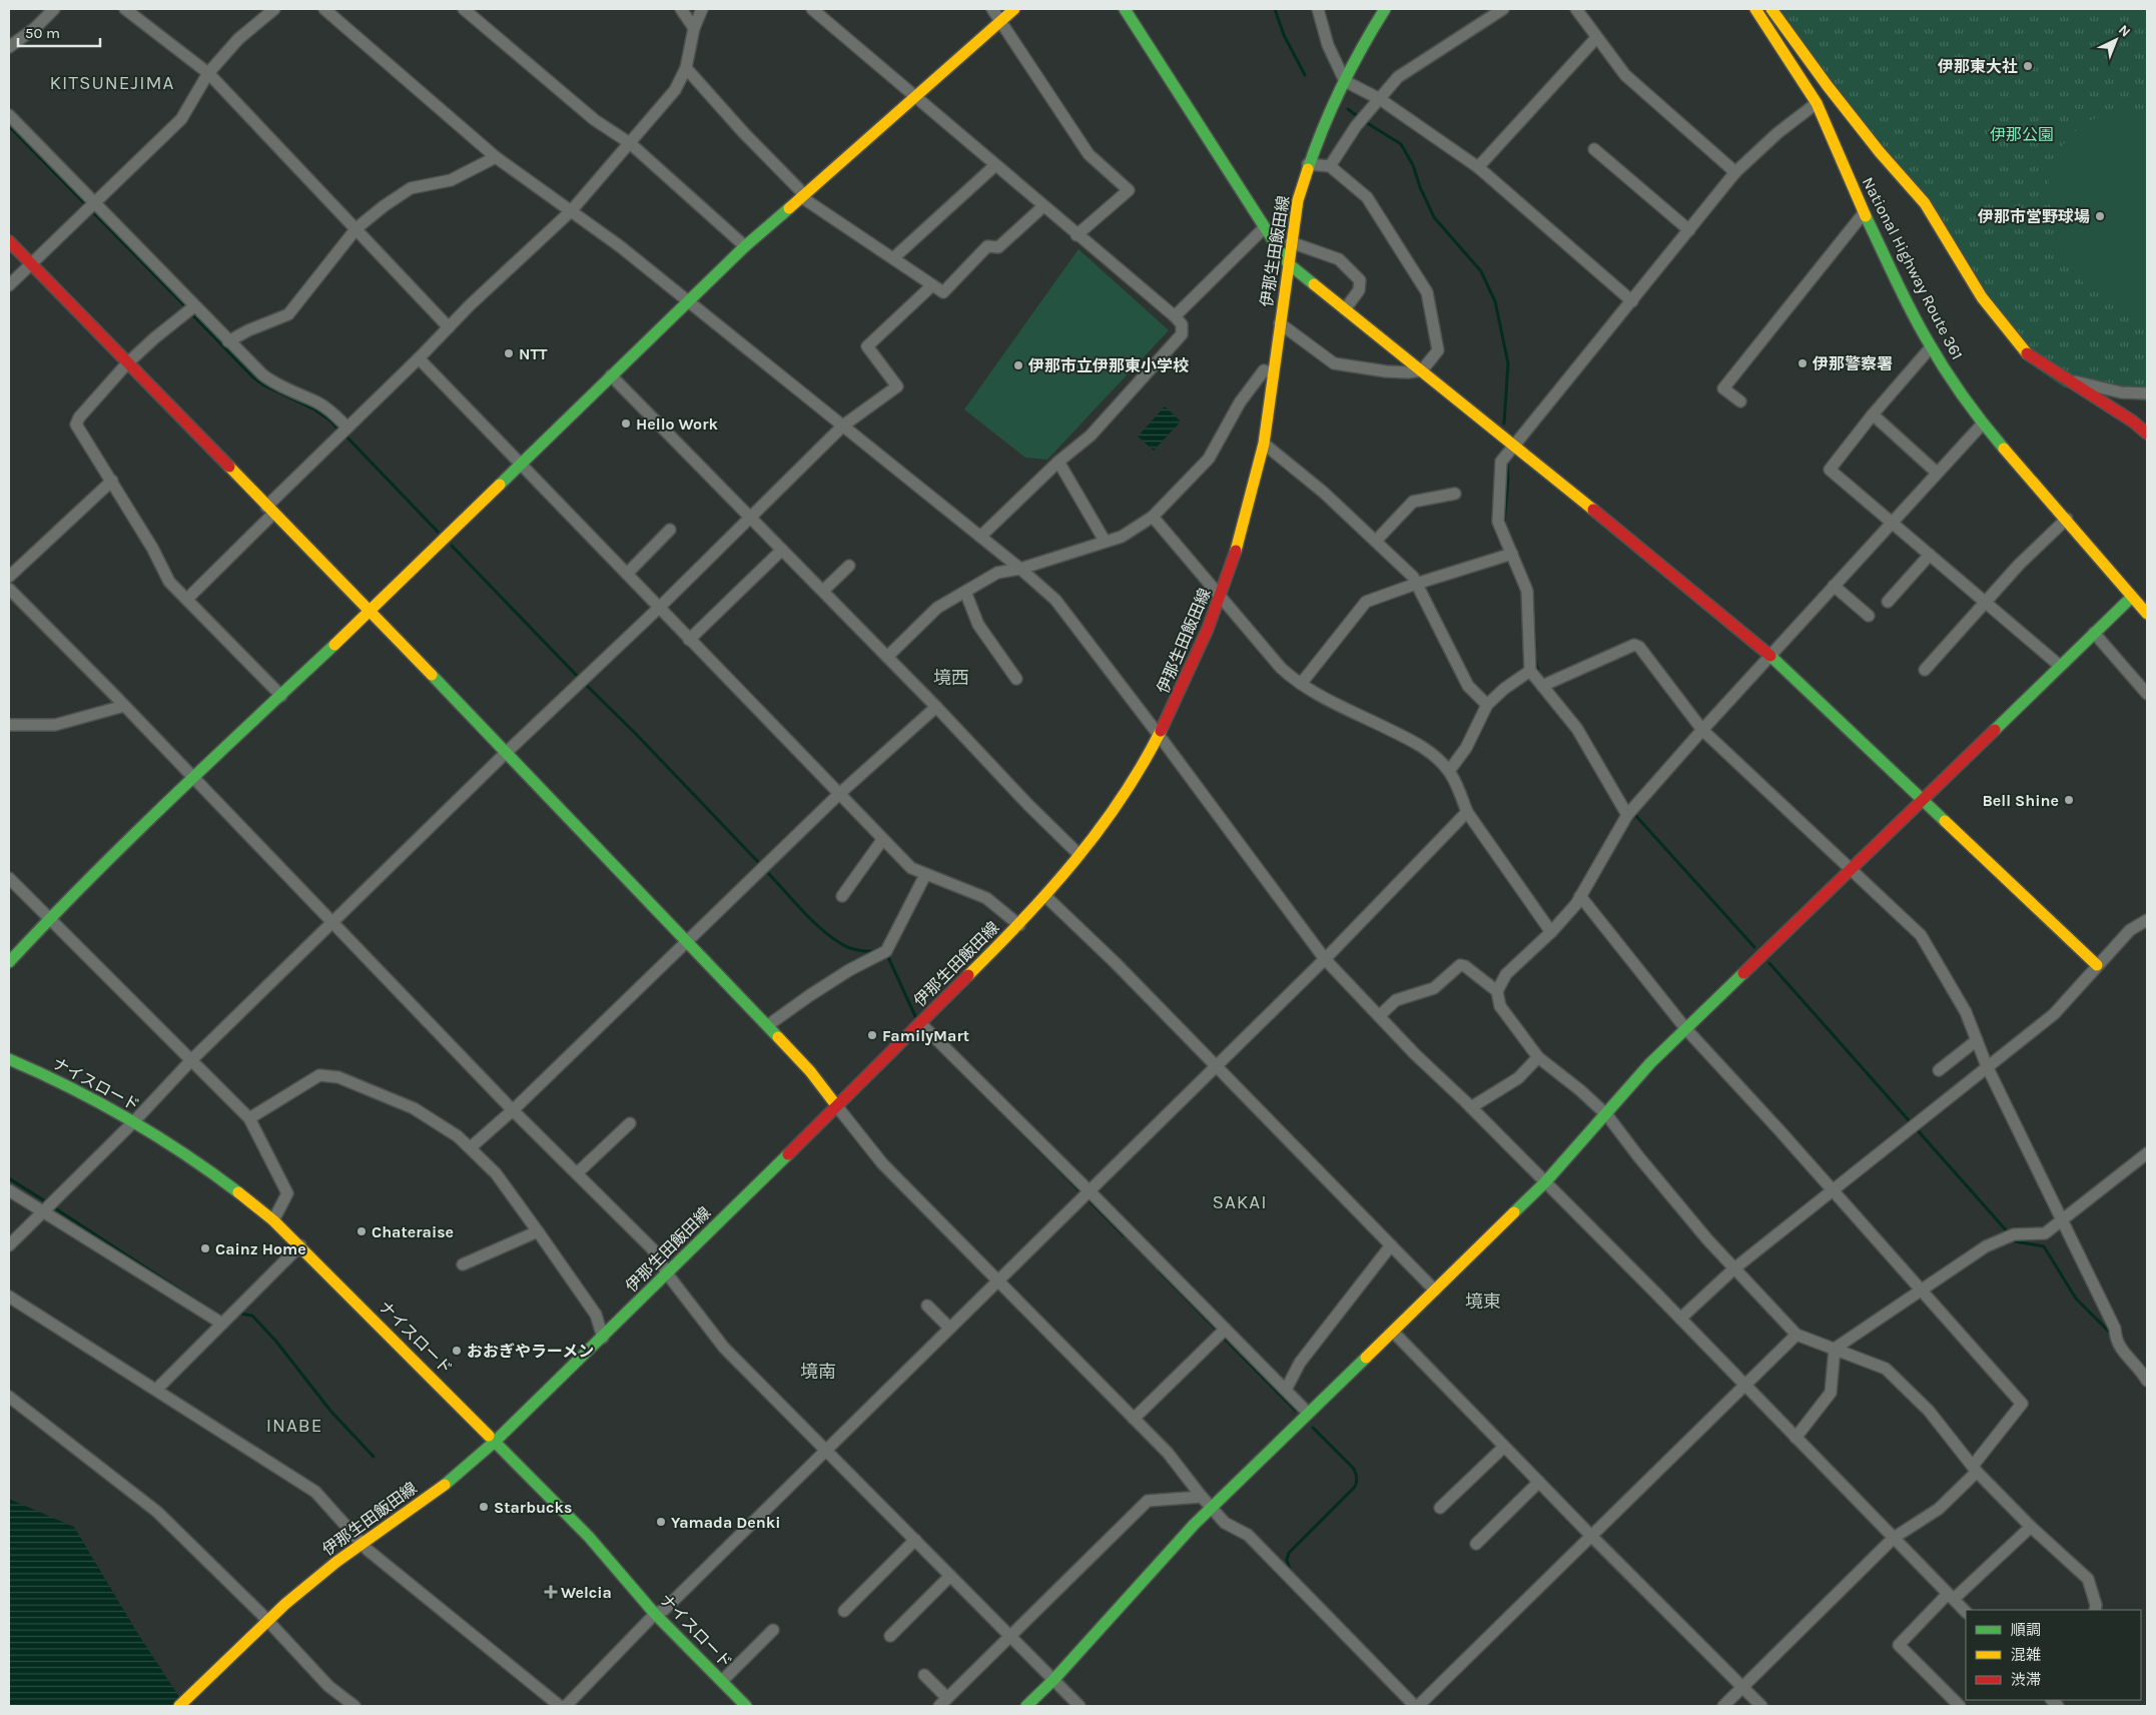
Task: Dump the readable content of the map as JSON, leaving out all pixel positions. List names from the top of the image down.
{
  "streets": {
    "main road": ["伊那生田飯田線", "National Highway Route 361", "ナイスロード"]
  },
  "crossings": [
    ["伊那生田飯田線", "ナイスロード"]
  ],
  "districts": [
    "KITSUNEJIMA",
    "境西",
    "SAKAI",
    "境東",
    "境南",
    "INABE"
  ],
  "parks": ["伊那公園"],
  "places": {
    "other": [
      "伊那東大社",
      "伊那市営野球場",
      "NTT",
      "伊那警察署",
      "伊那市立伊那東小学校",
      "Hello Work",
      "Bell Shine",
      "FamilyMart",
      "Chateraise",
      "Cainz Home",
      "おおぎやラーメン",
      "Starbucks",
      "Yamada Denki"
    ],
    "health": ["Welcia"]
  },
  "legend": ["順調", "混雑", "渋滞"],
  "scale_bar": "50 m",
  "north": "top right"
}
